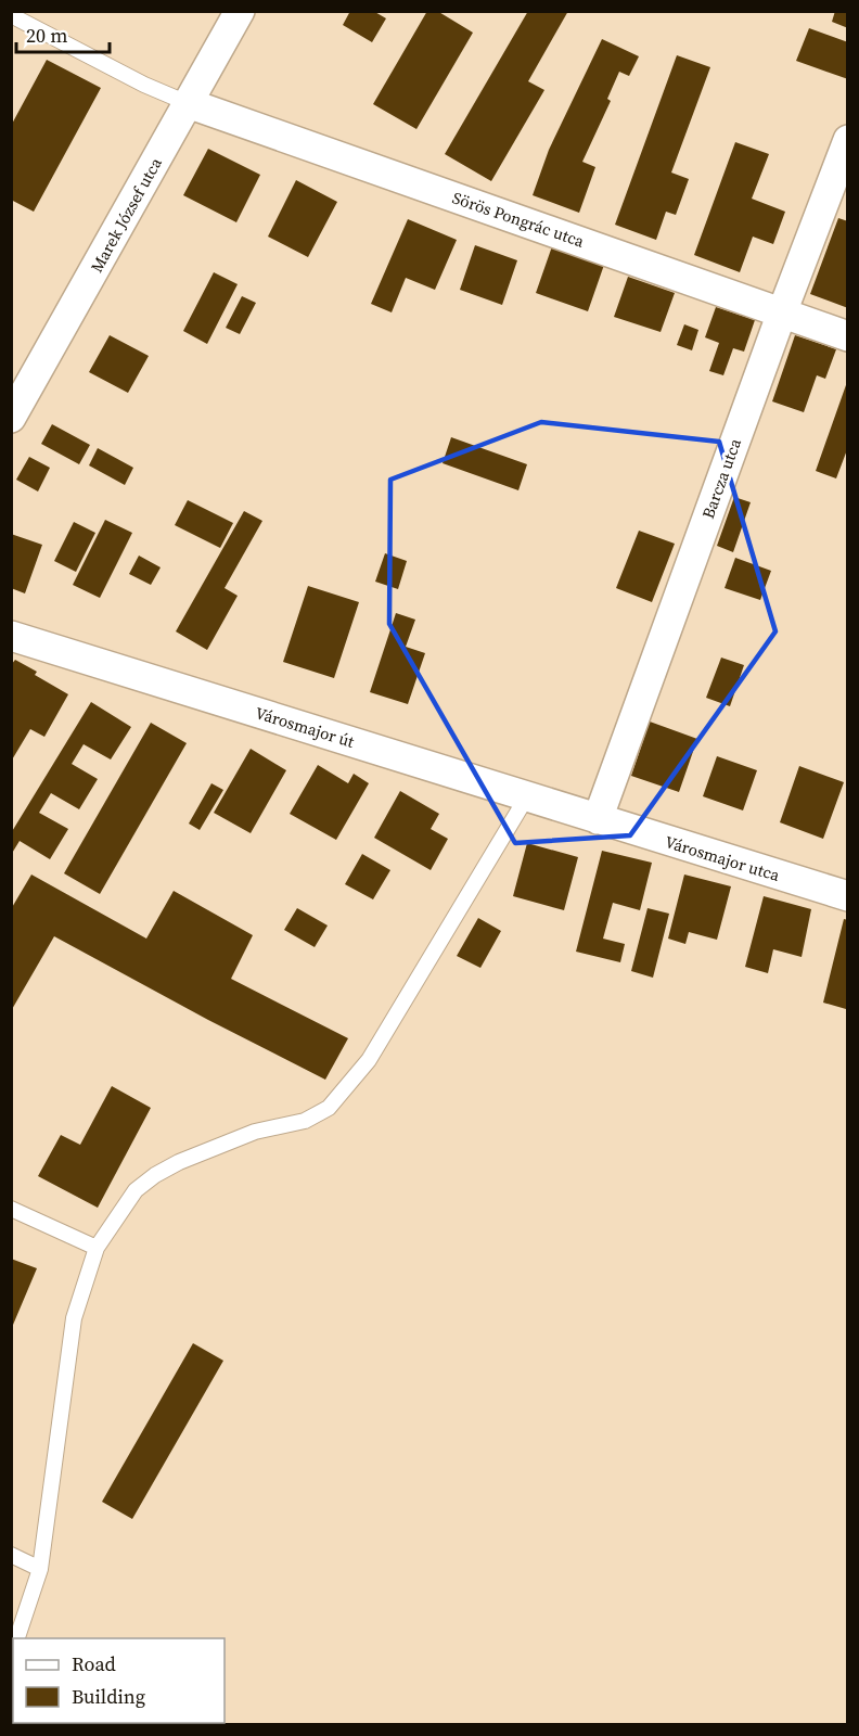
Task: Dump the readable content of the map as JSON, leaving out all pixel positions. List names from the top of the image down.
{
  "streets": {
    "street": [
      "Marek József utca",
      "Sörös Pongrác utca",
      "Barcza utca",
      "Városmajor út",
      "Városmajor utca"
    ]
  },
  "crossings": [
    ["Marek József utca", "Sörös Pongrác utca"],
    ["Sörös Pongrác utca", "Barcza utca"],
    ["Barcza utca", "Városmajor út"],
    ["Barcza utca", "Városmajor utca"],
    ["Városmajor út", "Városmajor utca"]
  ],
  "legend": ["Road", "Building"],
  "scale_bar": "20 m"
}
